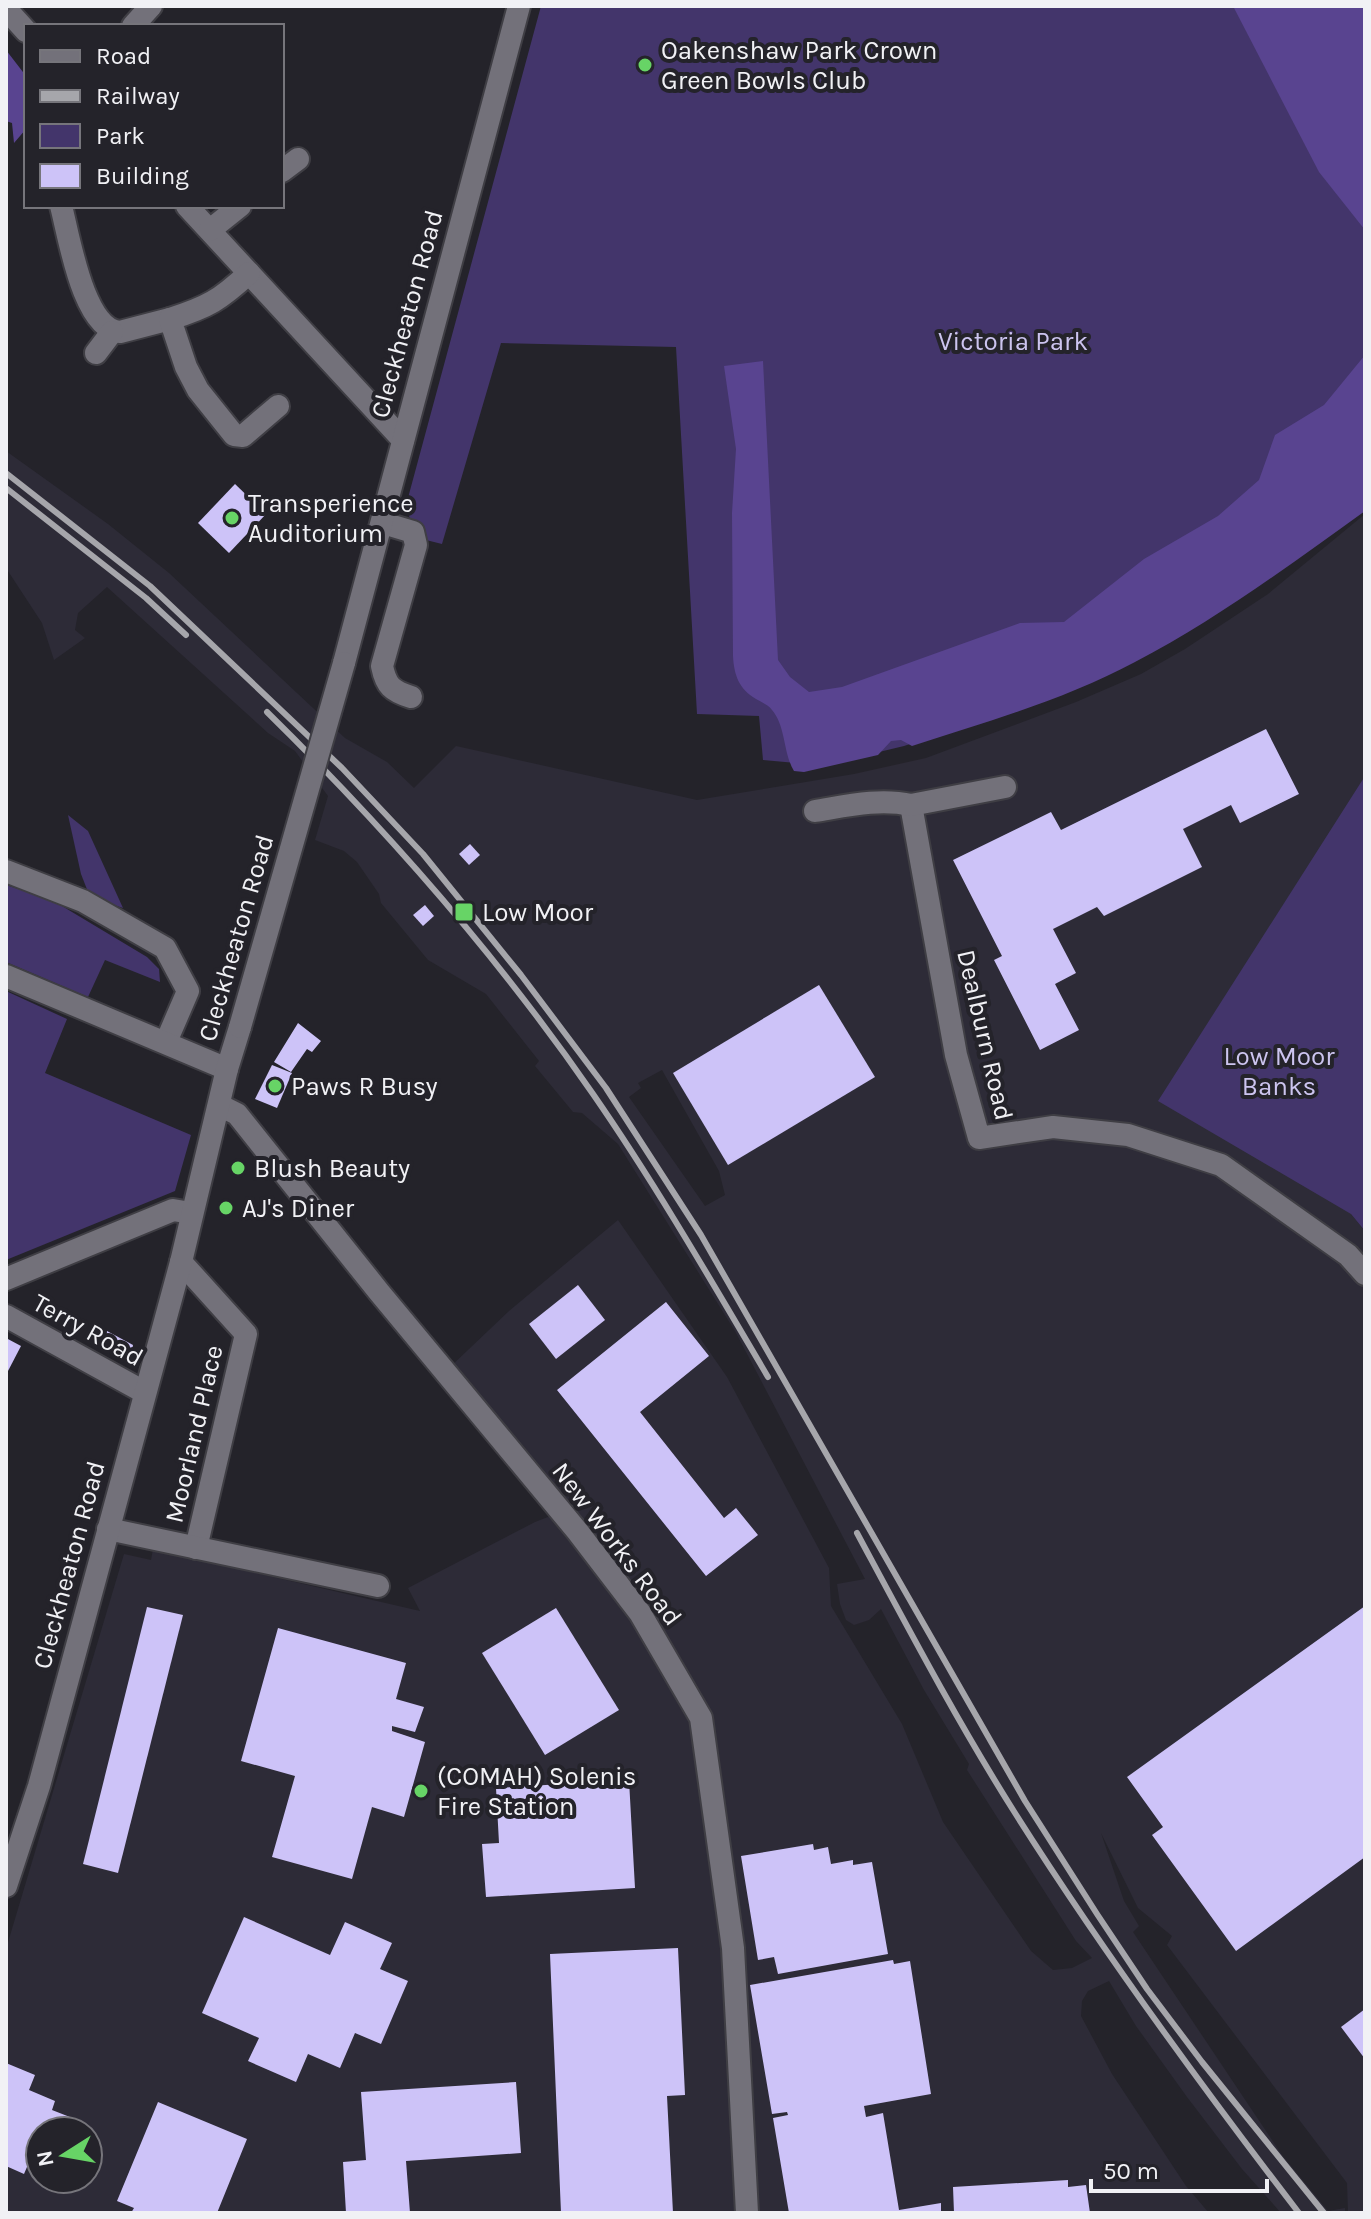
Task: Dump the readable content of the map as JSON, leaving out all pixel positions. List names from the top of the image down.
{
  "streets": {
    "street": [
      "Cleckheaton Road",
      "Dealburn Road",
      "Terry Road",
      "Moorland Place",
      "New Works Road"
    ]
  },
  "crossings": [
    ["Cleckheaton Road", "Terry Road"],
    ["Cleckheaton Road", "Moorland Place"],
    ["Cleckheaton Road", "New Works Road"]
  ],
  "parks": ["Victoria Park", "Low Moor Banks"],
  "places": {
    "other": [
      "Oakenshaw Park Crown Green Bowls Club",
      "Transperience Auditorium",
      "Paws R Busy",
      "Blush Beauty",
      "AJ's Diner",
      "(COMAH) Solenis Fire Station"
    ],
    "transit": ["Low Moor"]
  },
  "legend": [
    "Road",
    "Railway",
    "Park",
    "Building"
  ],
  "scale_bar": "50 m",
  "north": "left"
}
